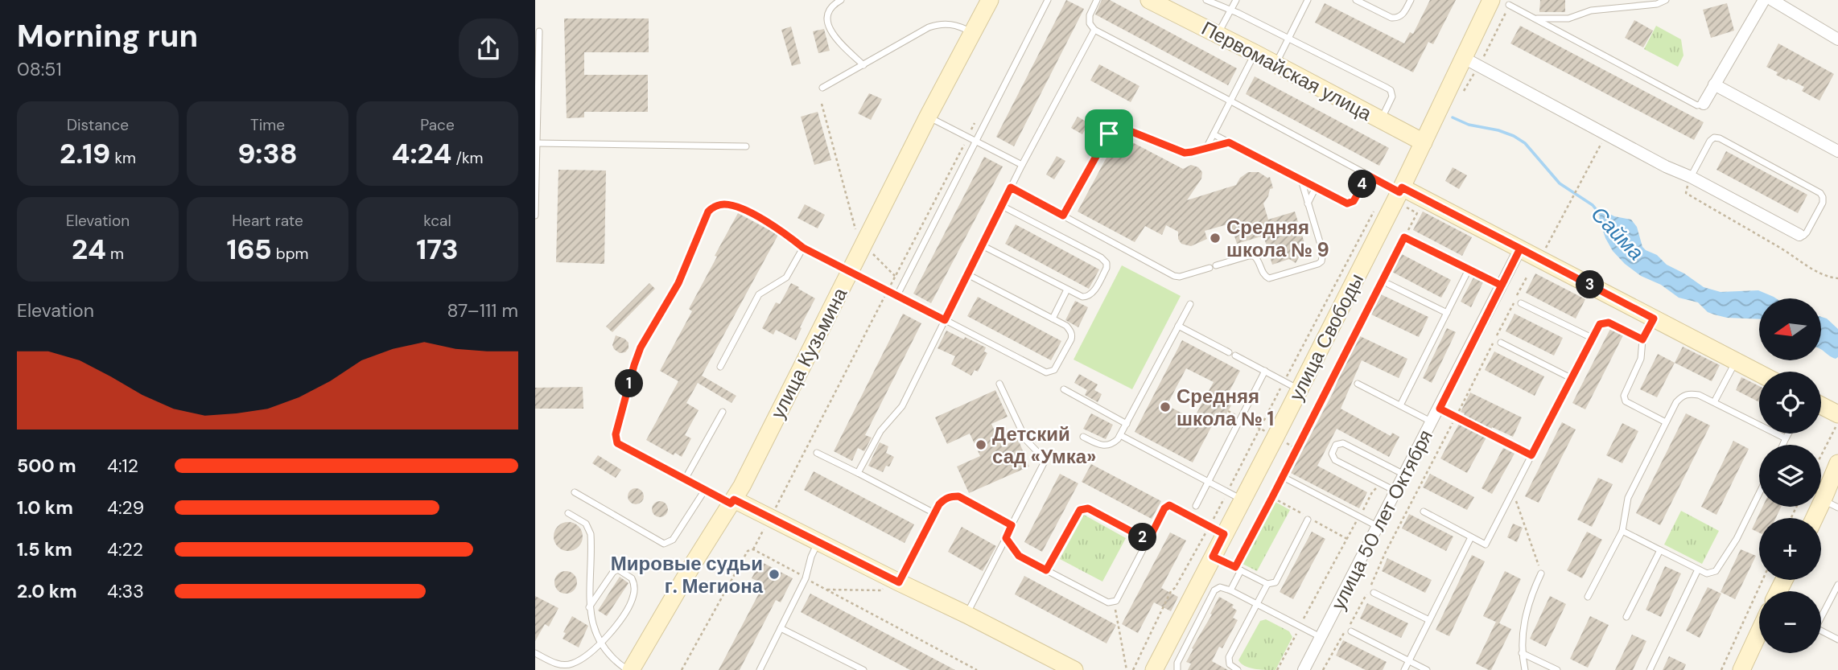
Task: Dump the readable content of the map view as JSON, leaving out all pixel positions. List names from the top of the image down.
{
  "streets": {
    "street": [
      "Первомайская улица",
      "улица Свободы",
      "улица Кузьмина",
      "улица 50 лет Октября"
    ]
  },
  "crossings": [
    ["Первомайская улица", "улица Свободы"]
  ],
  "water": ["Сайма"],
  "places": [
    "Средняя школа № 9",
    "Средняя школа № 1",
    "Детский сад «Умка»",
    "Мировые судьи г. Мегиона"
  ],
  "north": "left",
  "page": {
    "heading": ["Morning run", "08:51"],
    "stats": [
      ["Distance", "2.19 km"],
      ["Time", "9:38"],
      ["Pace", "4:24 /km"],
      ["Elevation", "24 m"],
      ["Heart rate", "165 bpm"],
      ["kcal", "173"]
    ],
    "pins": [
      "4",
      "3",
      "1",
      "2"
    ],
    "chart": ["Elevation", "87–111 m"],
    "map_buttons": ["+", "−"],
    "list": [
      {
        "name": "500 m",
        "note": "4:12"
      },
      {
        "name": "1.0 km",
        "note": "4:29"
      },
      {
        "name": "1.5 km",
        "note": "4:22"
      },
      {
        "name": "2.0 km",
        "note": "4:33"
      }
    ]
  }
}
